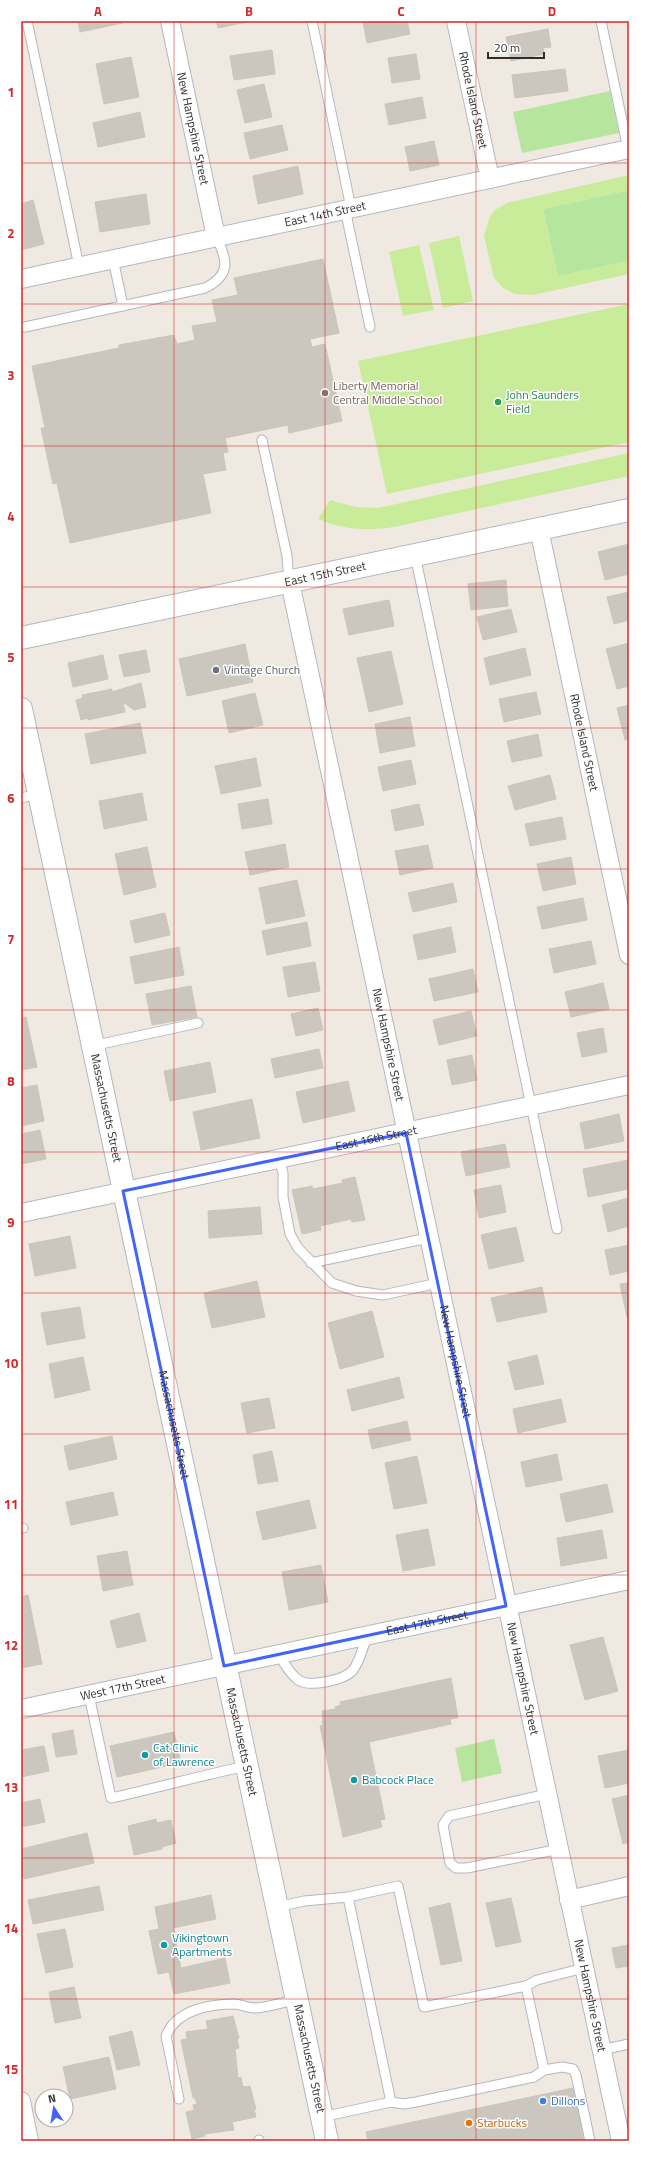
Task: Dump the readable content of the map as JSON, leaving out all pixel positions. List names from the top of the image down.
{
  "streets": {
    "main road": ["East 15th Street", "Massachusetts Street"],
    "street": [
      "Rhode Island Street",
      "New Hampshire Street",
      "East 14th Street",
      "East 16th Street",
      "East 17th Street",
      "West 17th Street"
    ]
  },
  "crossings": [
    ["Rhode Island Street", "East 14th Street"],
    ["Rhode Island Street", "East 15th Street"],
    ["New Hampshire Street", "East 14th Street"],
    ["New Hampshire Street", "East 15th Street"],
    ["New Hampshire Street", "East 16th Street"],
    ["New Hampshire Street", "East 17th Street"],
    ["Massachusetts Street", "East 16th Street"],
    ["Massachusetts Street", "East 17th Street"],
    ["Massachusetts Street", "West 17th Street"],
    ["East 17th Street", "West 17th Street"]
  ],
  "places": [
    "Liberty Memorial Central Middle School",
    "John Saunders Field",
    "Vintage Church",
    "Cat Clinic of Lawrence",
    "Babcock Place",
    "Vikingtown Apartments",
    "Dillons",
    "Starbucks"
  ],
  "scale_bar": "20 m",
  "north": "top",
  "grid": {
    "columns": [
      "A",
      "B",
      "C",
      "D"
    ],
    "rows": [
      "1",
      "2",
      "3",
      "4",
      "5",
      "6",
      "7",
      "8",
      "9",
      "10",
      "11",
      "12",
      "13",
      "14",
      "15"
    ]
  }
}
